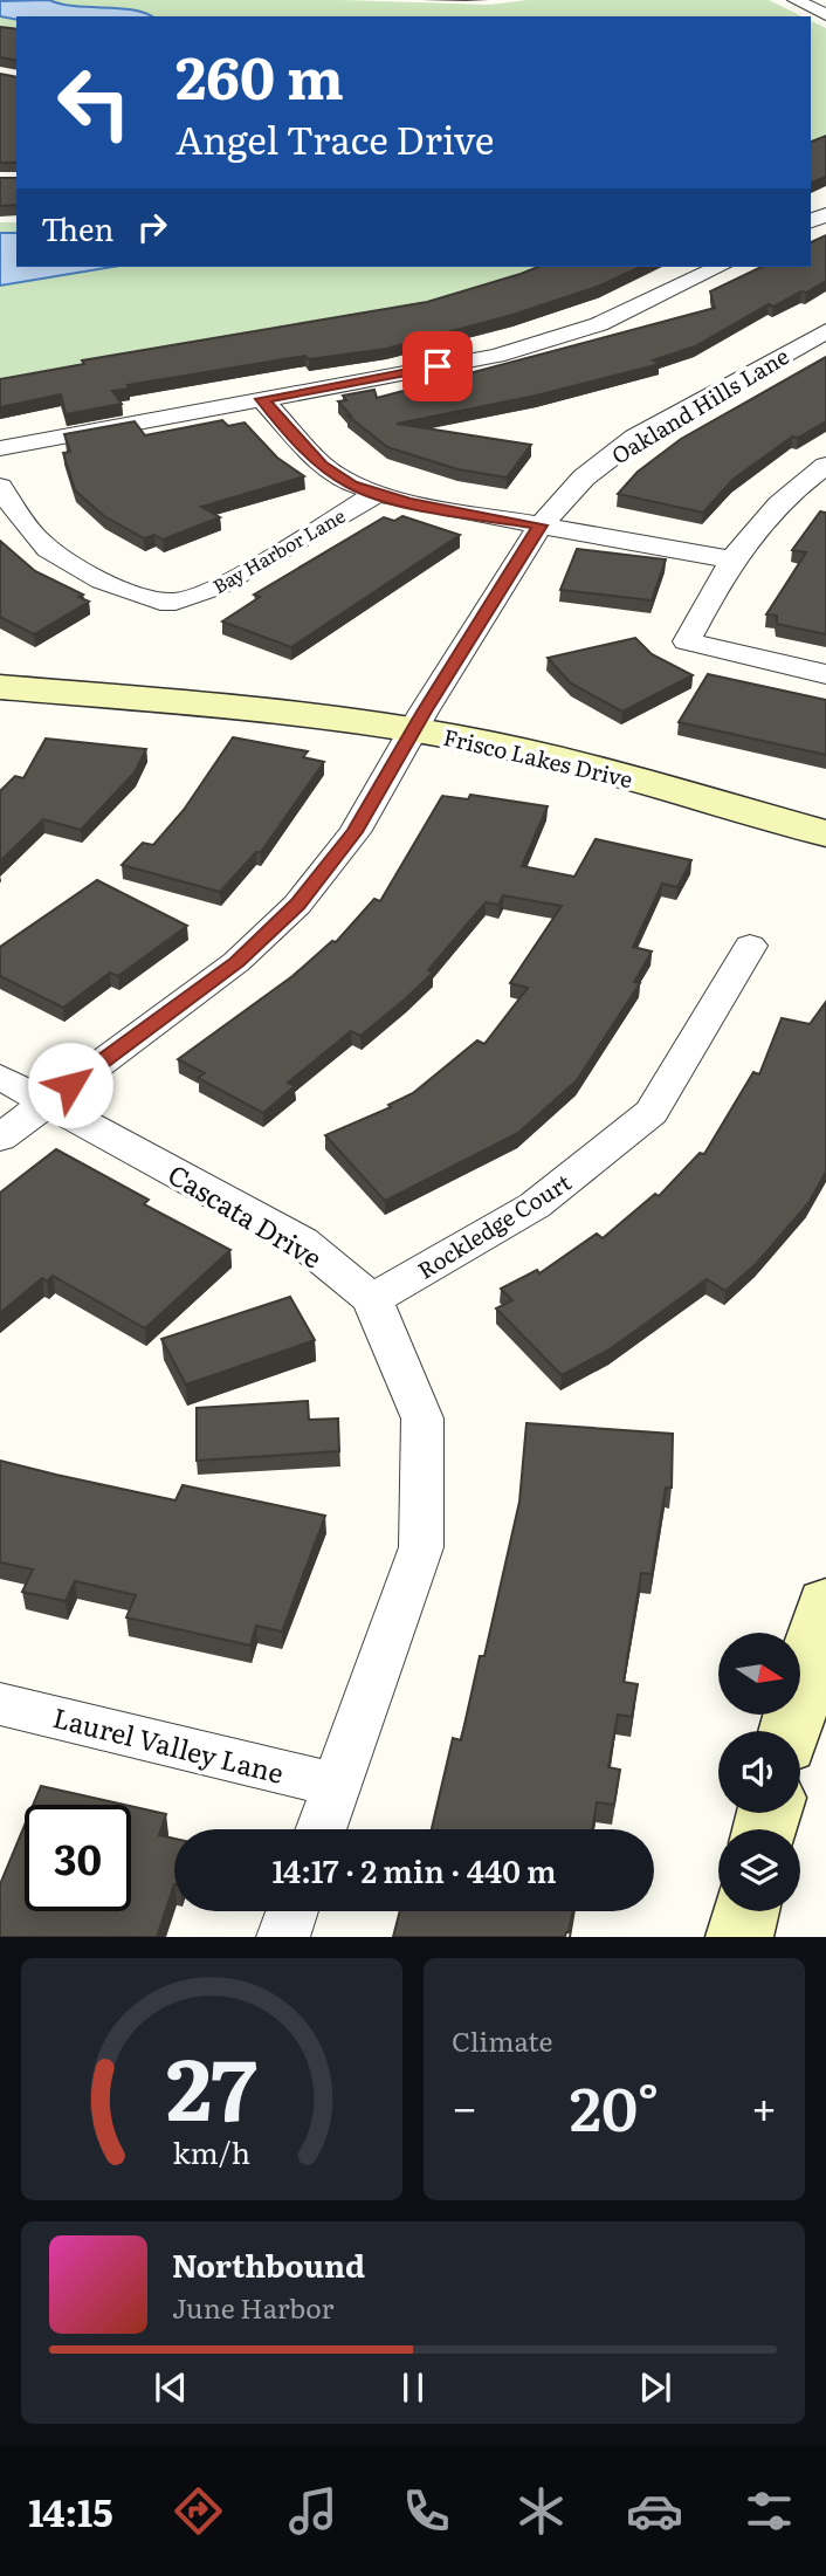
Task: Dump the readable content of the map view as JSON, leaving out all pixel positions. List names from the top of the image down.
{
  "streets": {
    "street": [
      "Oakland Hills Lane",
      "Bay Harbor Lane",
      "Frisco Lakes Drive",
      "Cascata Drive",
      "Rockledge Court",
      "Laurel Valley Lane"
    ]
  },
  "crossings": [
    ["Oakland Hills Lane", "Frisco Lakes Drive"],
    ["Oakland Hills Lane", "Cascata Drive"],
    ["Cascata Drive", "Rockledge Court"],
    ["Cascata Drive", "Laurel Valley Lane"]
  ],
  "north": "right",
  "page": {
    "turn": ["260 m", "Angel Trace Drive"],
    "then": "Then",
    "limit": "30",
    "trip": "14:17 · 2 min · 440 m",
    "tile": "Climate",
    "heat": ["−", "20°", "+"],
    "song": ["Northbound", "June Harbor"],
    "tabs": "14:15",
    "gauge": ["27", "km/h"]
  }
}
